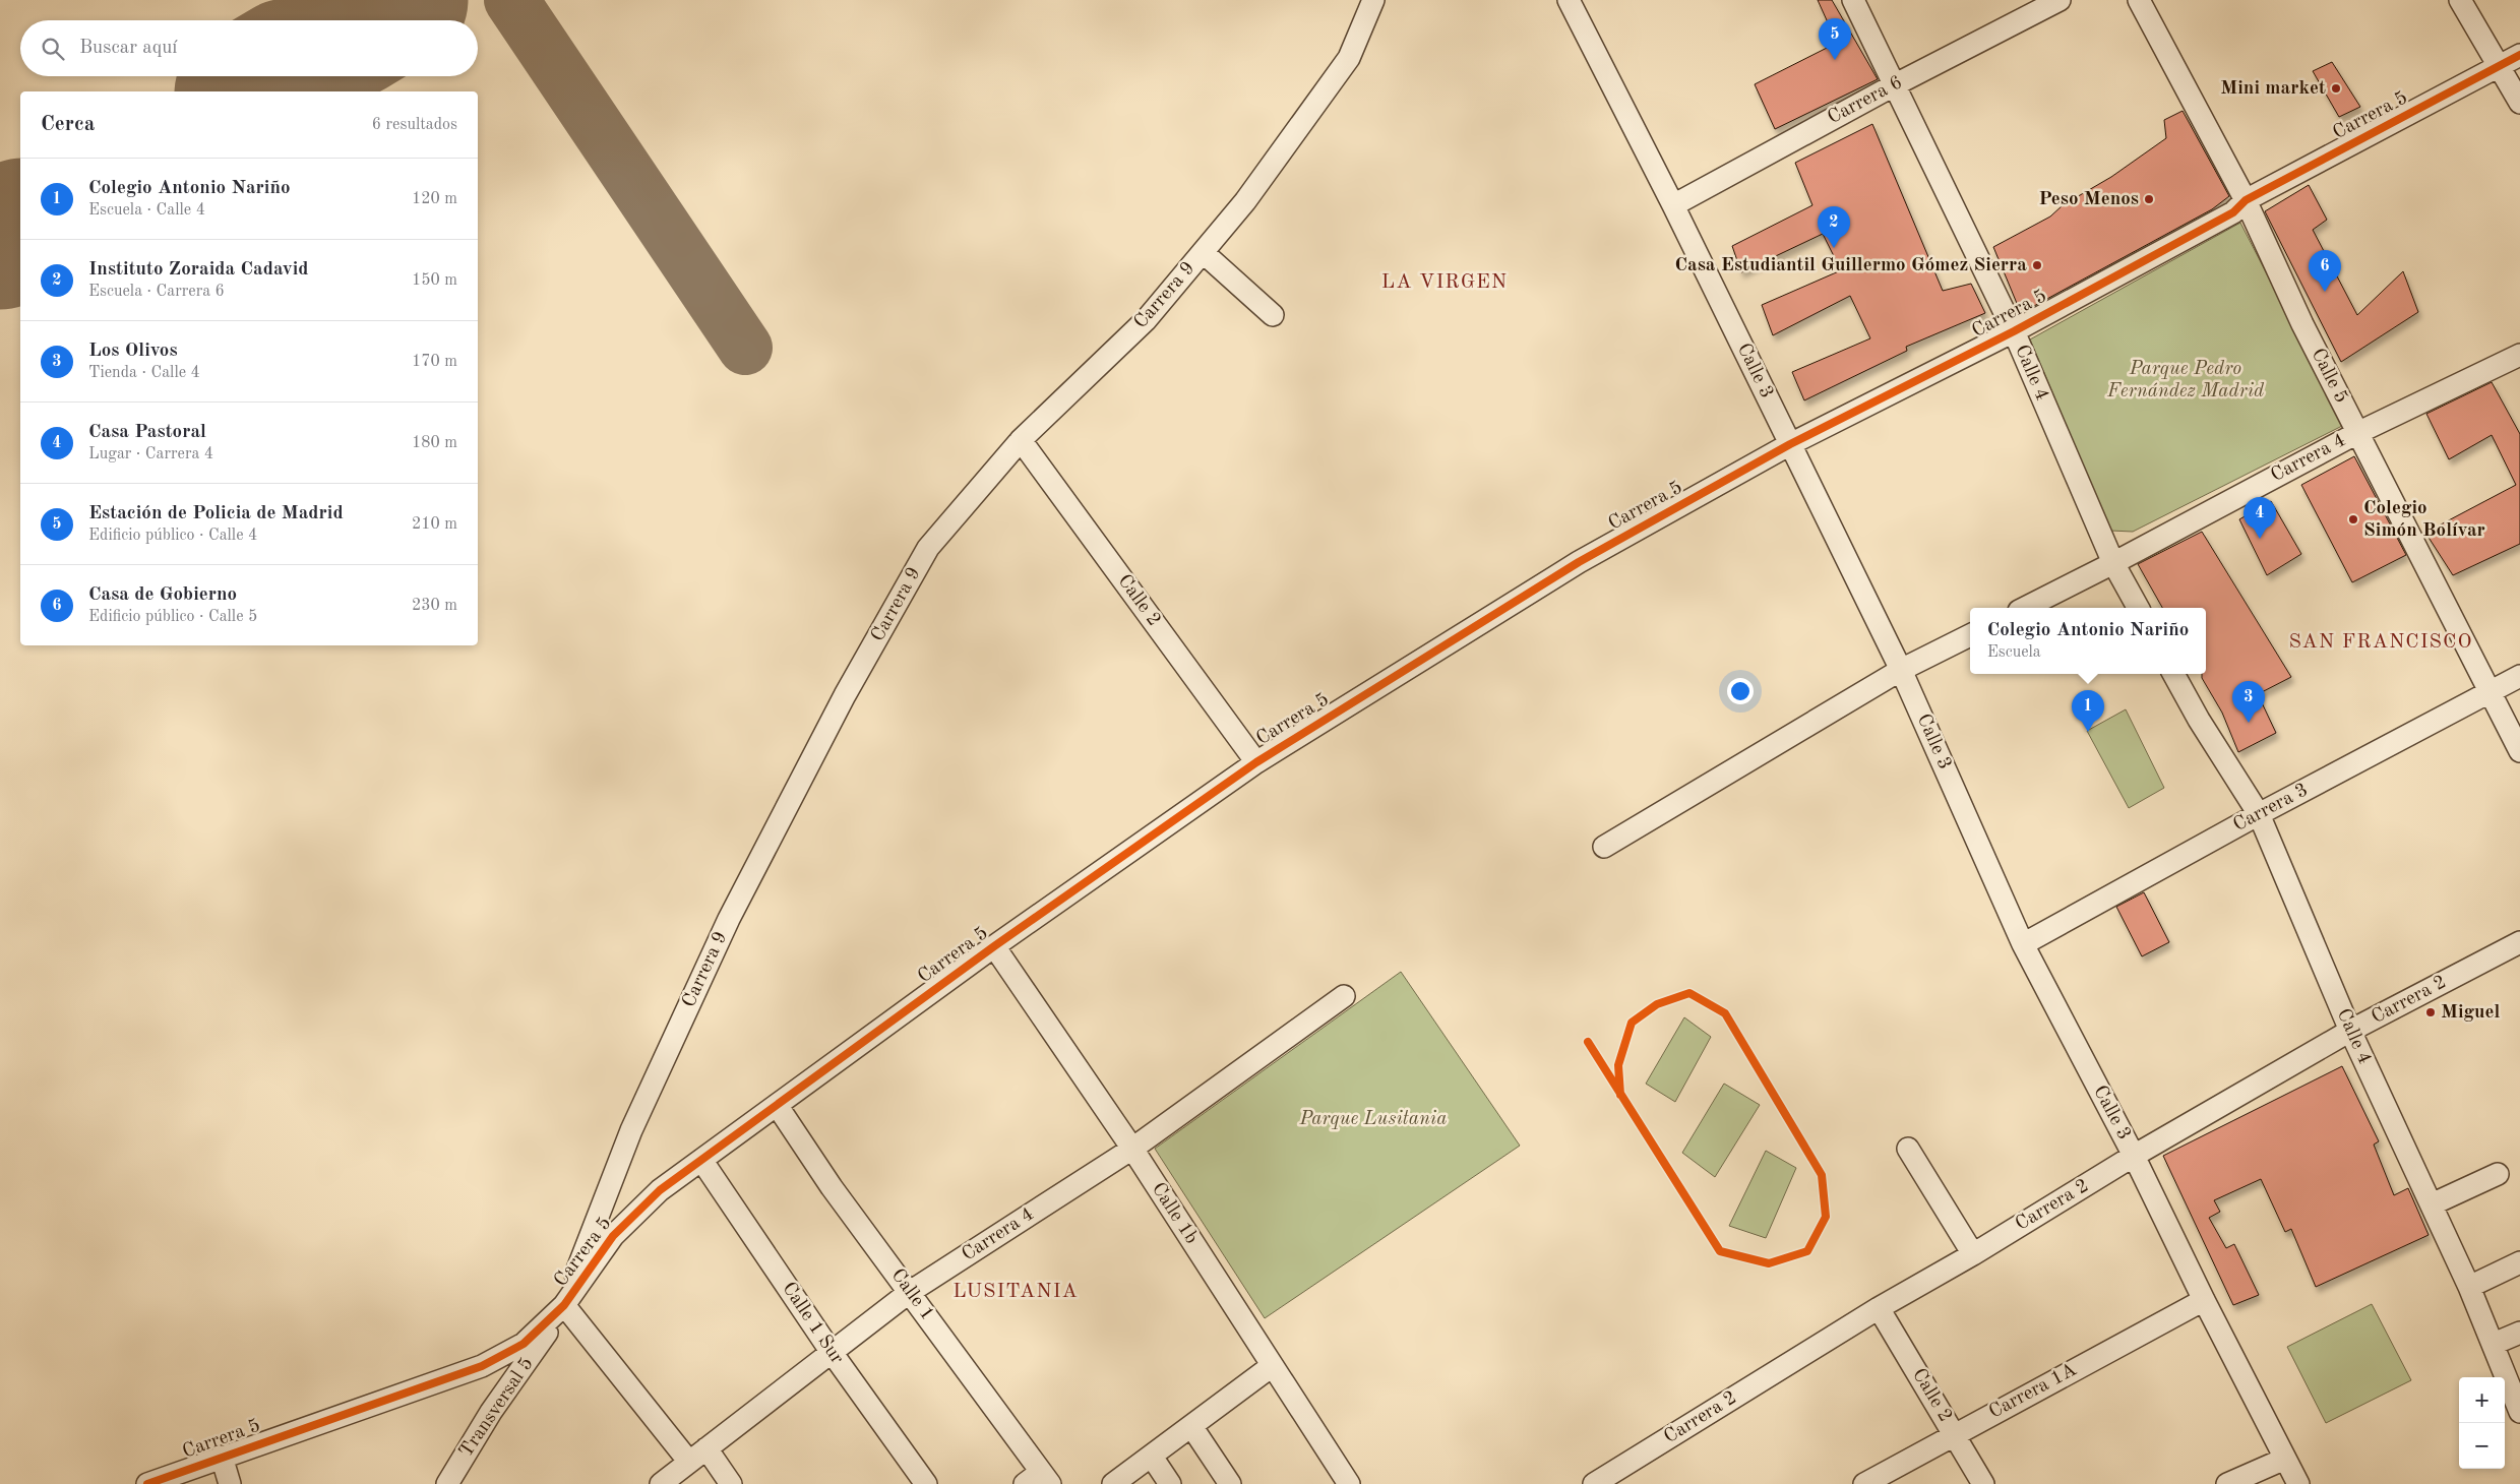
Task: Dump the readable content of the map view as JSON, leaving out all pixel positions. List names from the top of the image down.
{
  "streets": {
    "street": [
      "Carrera 6",
      "Carrera 5",
      "Carrera 9",
      "Calle 3",
      "Calle 4",
      "Calle 5",
      "Carrera 4",
      "Calle 2",
      "Carrera 3",
      "Carrera 2",
      "Calle 1b",
      "Calle 1",
      "Calle 1 Sur",
      "Carrera 1A",
      "Transversal 5"
    ]
  },
  "crossings": [
    ["Carrera 6", "Calle 3"],
    ["Carrera 6", "Calle 4"],
    ["Carrera 5", "Carrera 9"],
    ["Carrera 5", "Calle 3"],
    ["Carrera 5", "Calle 4"],
    ["Carrera 5", "Calle 5"],
    ["Carrera 5", "Calle 2"],
    ["Carrera 5", "Calle 1b"],
    ["Carrera 5", "Calle 1"],
    ["Carrera 5", "Calle 1 Sur"],
    ["Carrera 5", "Transversal 5"],
    ["Carrera 9", "Calle 2"],
    ["Carrera 9", "Transversal 5"],
    ["Calle 3", "Carrera 3"],
    ["Calle 3", "Carrera 2"],
    ["Calle 3", "Carrera 1A"],
    ["Calle 4", "Carrera 4"],
    ["Calle 4", "Carrera 3"],
    ["Calle 4", "Carrera 2"],
    ["Calle 5", "Carrera 4"],
    ["Calle 5", "Carrera 3"],
    ["Carrera 4", "Calle 1b"],
    ["Carrera 4", "Calle 1"],
    ["Carrera 4", "Calle 1 Sur"],
    ["Calle 2", "Carrera 2"],
    ["Calle 2", "Carrera 1A"]
  ],
  "districts": ["LA VIRGEN", "SAN FRANCISCO", "LUSITANIA"],
  "parks": ["Parque Pedro Fernández Madrid", "Parque Lusitania"],
  "places": [
    "Mini market",
    "Peso Menos",
    "Casa Estudiantil Guillermo Gómez Sierra",
    "Colegio Simón Bolívar",
    "Miguel"
  ],
  "page": {
    "pins": [
      "5",
      "2",
      "6",
      "4",
      "3",
      "1"
    ],
    "search": "Buscar aquí",
    "heading": ["Cerca", "6 resultados"],
    "list": [
      {
        "mark": "1",
        "name": "Colegio Antonio Nariño",
        "note": "Escuela · Calle 4",
        "value": "120 m"
      },
      {
        "mark": "2",
        "name": "Instituto Zoraida Cadavid",
        "note": "Escuela · Carrera 6",
        "value": "150 m"
      },
      {
        "mark": "3",
        "name": "Los Olivos",
        "note": "Tienda · Calle 4",
        "value": "170 m"
      },
      {
        "mark": "4",
        "name": "Casa Pastoral",
        "note": "Lugar · Carrera 4",
        "value": "180 m"
      },
      {
        "mark": "5",
        "name": "Estación de Policia de Madrid",
        "note": "Edificio público · Calle 4",
        "value": "210 m"
      },
      {
        "mark": "6",
        "name": "Casa de Gobierno",
        "note": "Edificio público · Calle 5",
        "value": "230 m"
      }
    ],
    "popup": ["Colegio Antonio Nariño", "Escuela"],
    "map_buttons": ["+", "−"]
  }
}
